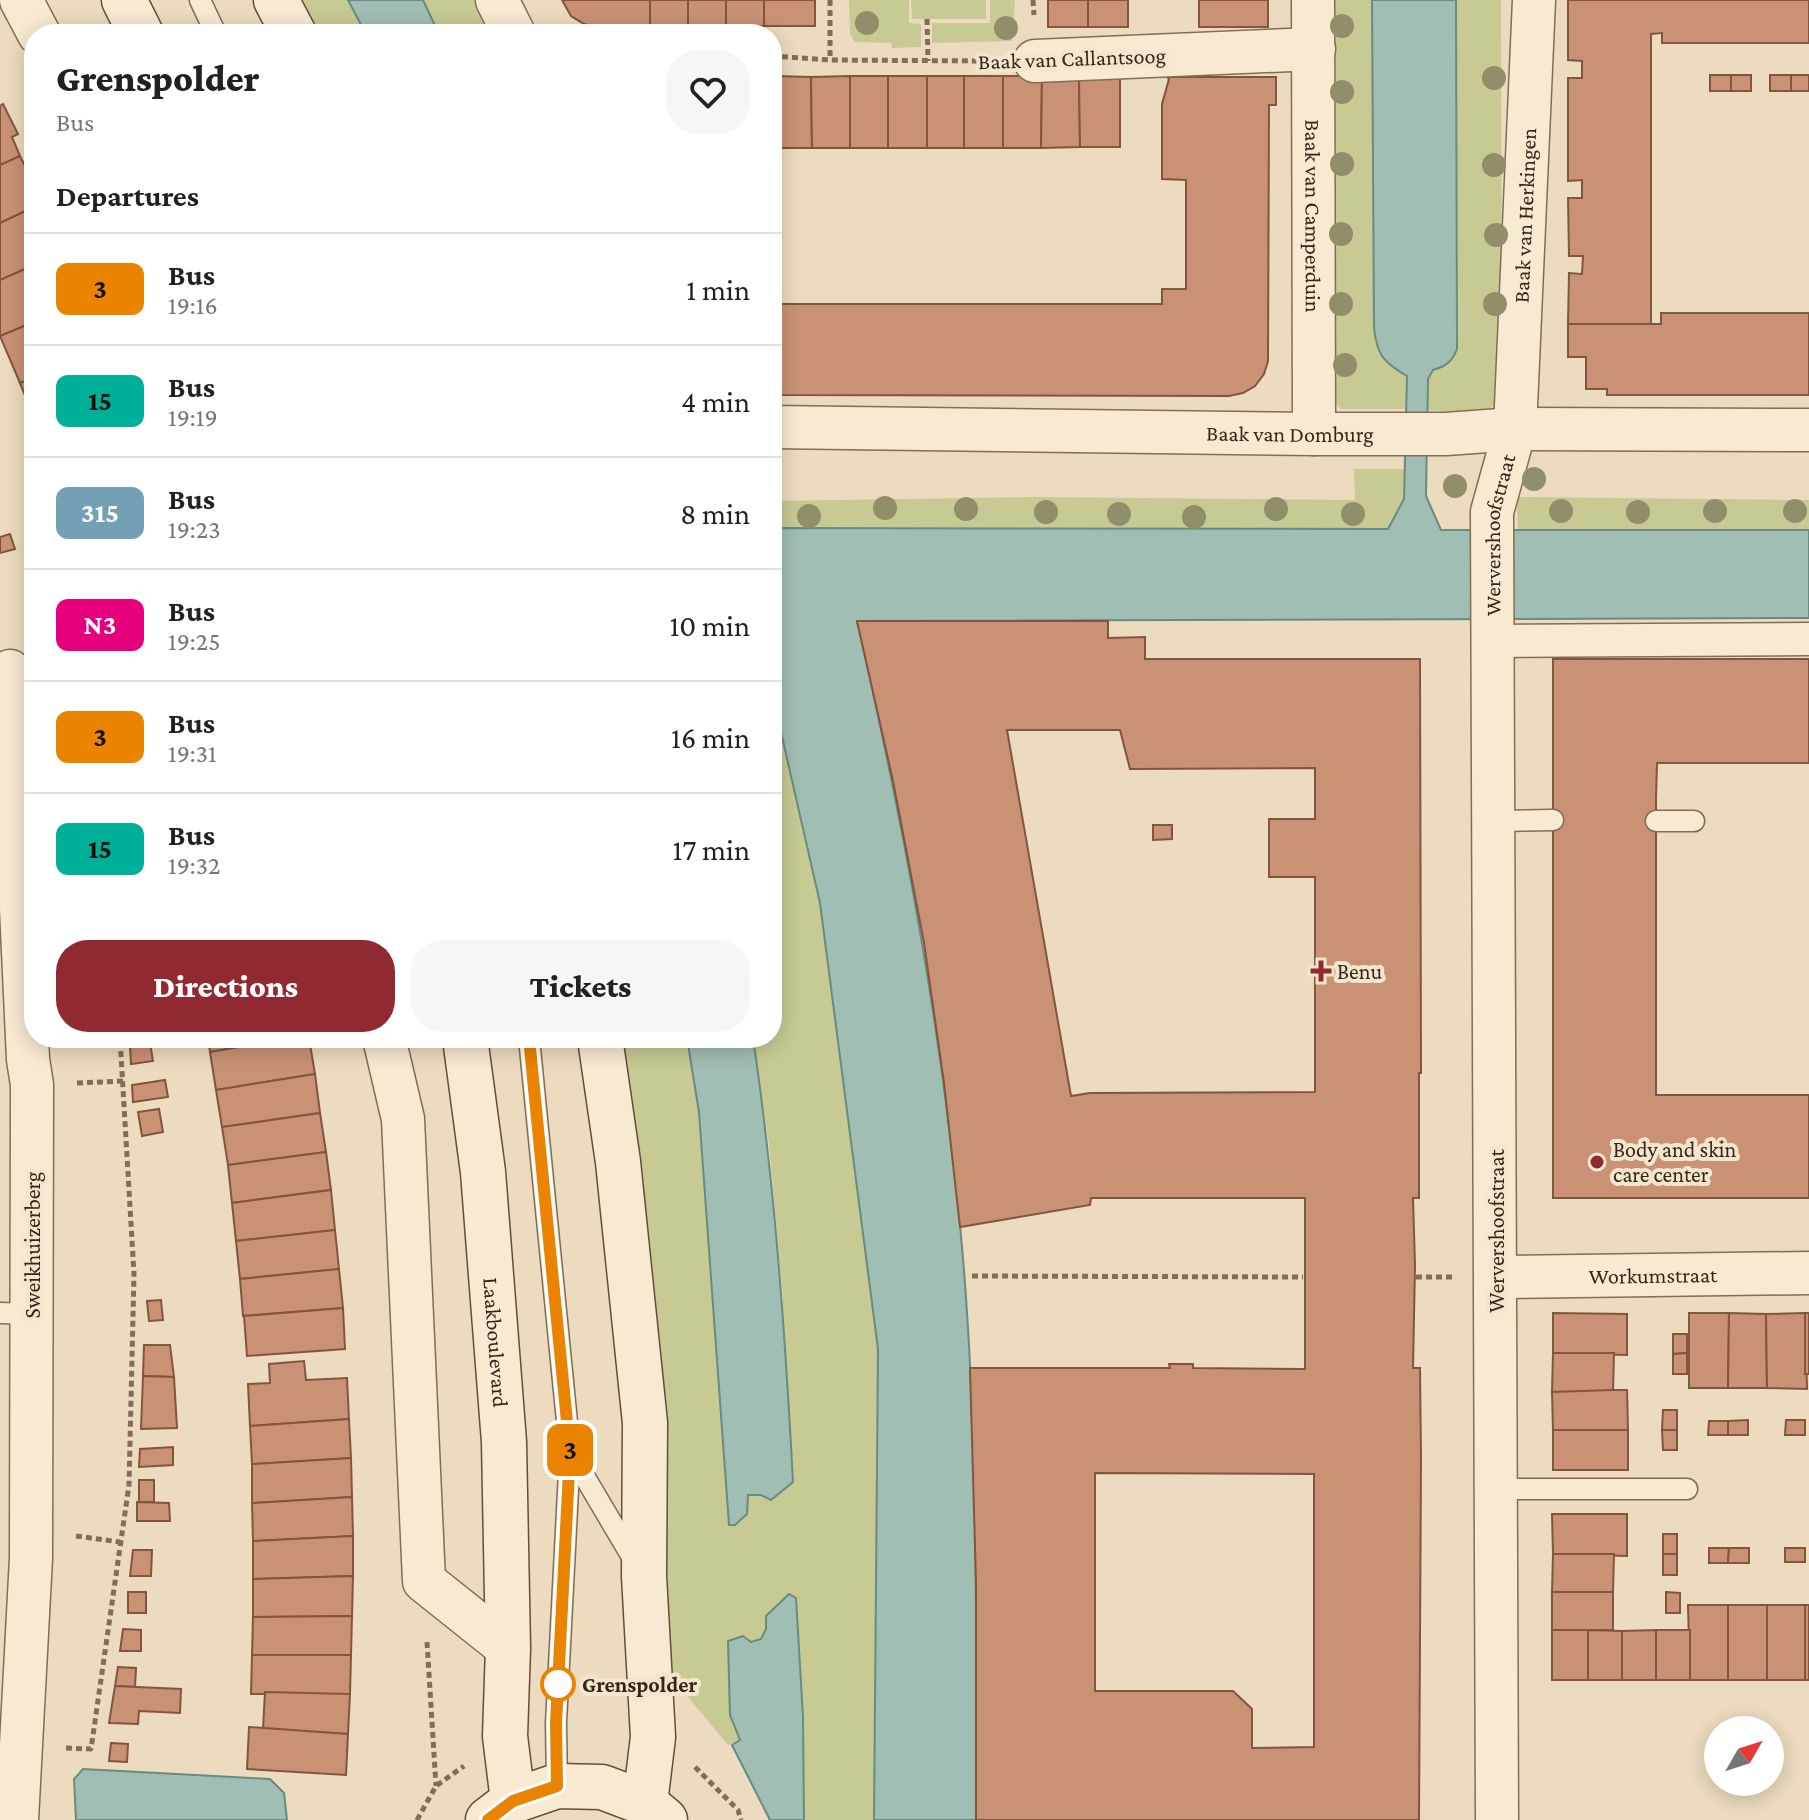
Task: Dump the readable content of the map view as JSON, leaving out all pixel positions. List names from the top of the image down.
{
  "streets": {
    "main road": ["Laakboulevard"],
    "street": [
      "Baak van Callantsoog",
      "Baak van Herkingen",
      "Baak van Camperduin",
      "Baak van Domburg",
      "Wervershoofstraat",
      "Sweikhuizerberg",
      "Workumstraat"
    ]
  },
  "crossings": [
    ["Baak van Callantsoog", "Baak van Camperduin"],
    ["Baak van Herkingen", "Baak van Domburg"],
    ["Baak van Herkingen", "Wervershoofstraat"],
    ["Baak van Camperduin", "Baak van Domburg"],
    ["Baak van Domburg", "Wervershoofstraat"],
    ["Wervershoofstraat", "Workumstraat"]
  ],
  "places": {
    "health": ["Benu"],
    "other": ["Body and skin care center", "Grenspolder"]
  },
  "lines": ["bus line 3"],
  "north": "top right",
  "page": {
    "on_map": "3",
    "heading": [
      ["Grenspolder", "Bus"],
      "Departures"
    ],
    "list": [
      {
        "mark": "3",
        "name": "Bus",
        "note": "19:16",
        "value": "1 min"
      },
      {
        "mark": "15",
        "name": "Bus",
        "note": "19:19",
        "value": "4 min"
      },
      {
        "mark": "315",
        "name": "Bus",
        "note": "19:23",
        "value": "8 min"
      },
      {
        "mark": "N3",
        "name": "Bus",
        "note": "19:25",
        "value": "10 min"
      },
      {
        "mark": "3",
        "name": "Bus",
        "note": "19:31",
        "value": "16 min"
      },
      {
        "mark": "15",
        "name": "Bus",
        "note": "19:32",
        "value": "17 min"
      }
    ],
    "buttons": ["Directions", "Tickets"]
  }
}
